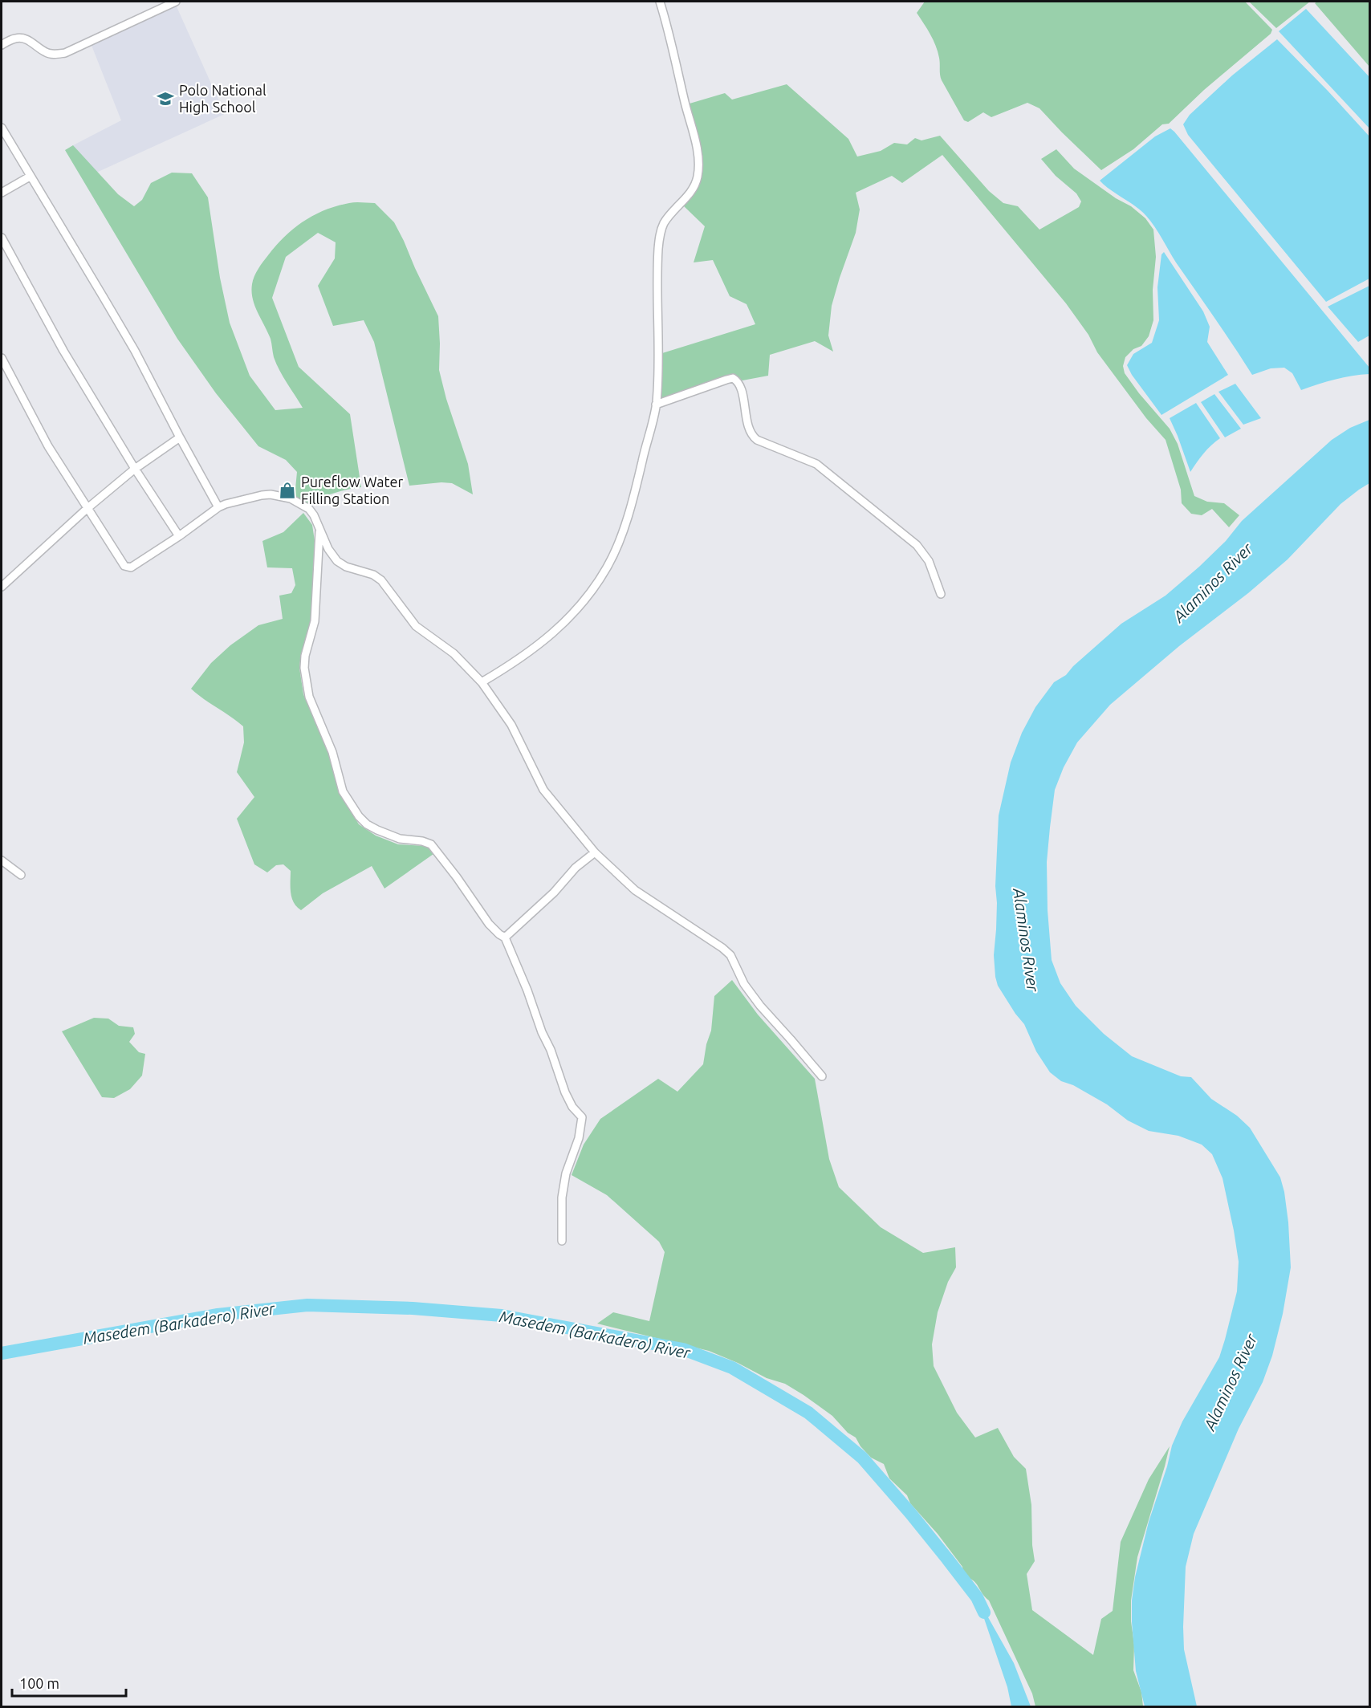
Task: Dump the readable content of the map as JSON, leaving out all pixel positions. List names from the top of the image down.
{
  "water": ["Alaminos River", "Masedem (Barkadero) River"],
  "places": {
    "school or university": ["Polo National High School"],
    "shop": ["Pureflow Water Filling Station"]
  },
  "scale_bar": "100 m"
}
